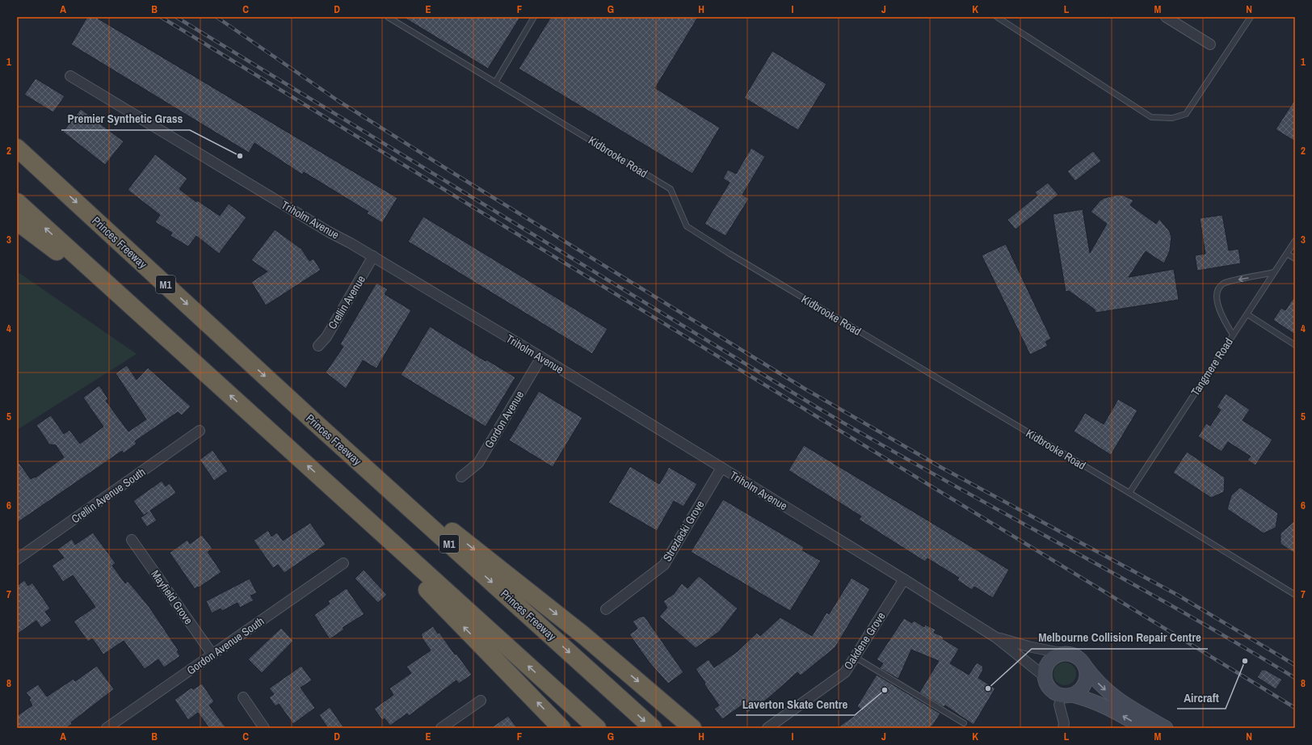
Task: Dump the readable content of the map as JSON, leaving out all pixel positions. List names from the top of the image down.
{
  "streets": {
    "highway": ["Princes Freeway", "M1"],
    "street": [
      "Triholm Avenue",
      "Crellin Avenue",
      "Gordon Avenue",
      "Crellin Avenue South",
      "Strezlecki Grove",
      "Mayfield Grove",
      "Oakdene Grove",
      "Gordon Avenue South"
    ],
    "lane": ["Kidbrooke Road", "Tangmere Road"]
  },
  "crossings": [
    ["Kidbrooke Road", "Tangmere Road"],
    ["Triholm Avenue", "Crellin Avenue"],
    ["Triholm Avenue", "Gordon Avenue"],
    ["Triholm Avenue", "Strezlecki Grove"],
    ["Triholm Avenue", "Oakdene Grove"],
    ["Mayfield Grove", "Gordon Avenue South"]
  ],
  "places": [
    "Premier Synthetic Grass",
    "Aircraft",
    "Melbourne Collision Repair Centre",
    "Laverton Skate Centre"
  ],
  "grid": {
    "columns": [
      "A",
      "B",
      "C",
      "D",
      "E",
      "F",
      "G",
      "H",
      "I",
      "J",
      "K",
      "L",
      "M",
      "N"
    ],
    "rows": [
      "1",
      "2",
      "3",
      "4",
      "5",
      "6",
      "7",
      "8"
    ]
  }
}
